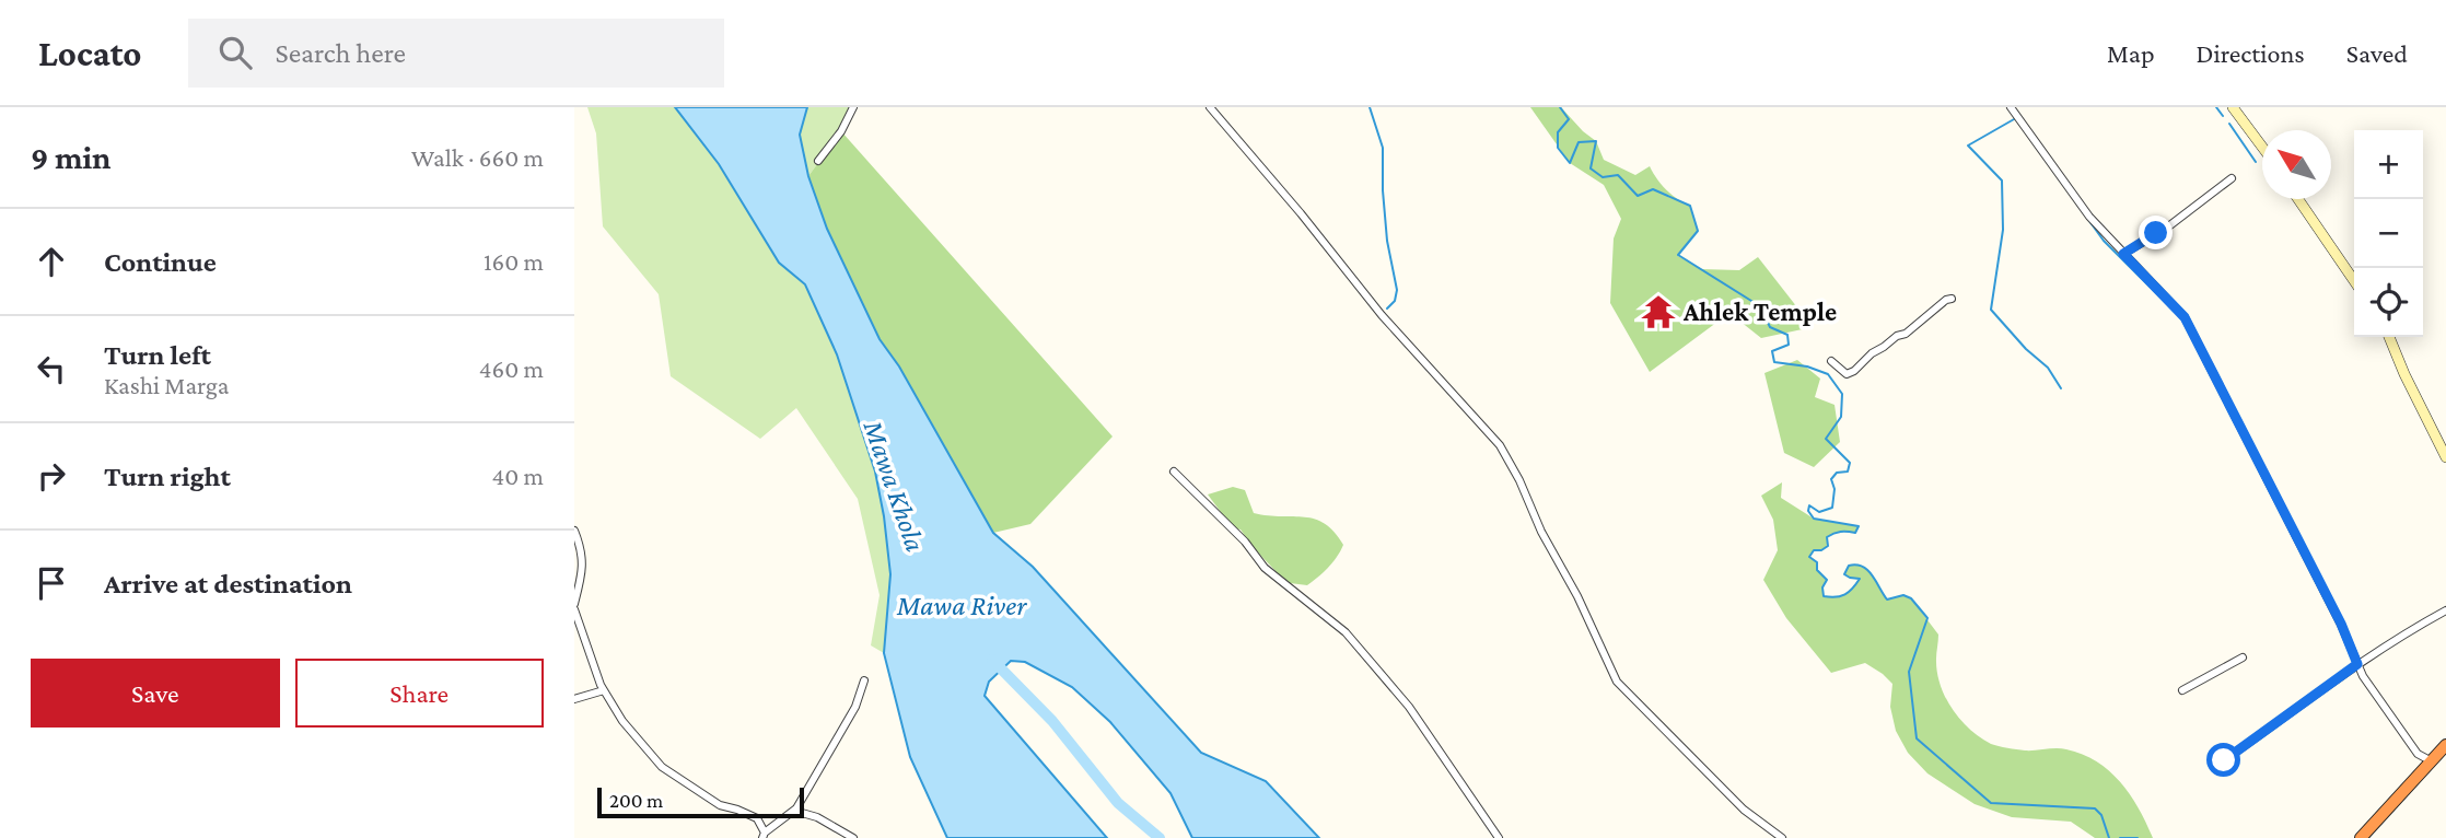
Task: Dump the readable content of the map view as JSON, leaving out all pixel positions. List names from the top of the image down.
{
  "water": ["Mawa Khola", "Mawa River"],
  "places": {
    "temple": ["Ahlek Temple"]
  },
  "scale_bar": "200 m",
  "north": "top left",
  "page": {
    "header": "Locato",
    "search": "Search here",
    "nav": ["Map", "Directions", "Saved"],
    "heading": ["9 min", "Walk · 660 m"],
    "map_buttons": ["+", "−"],
    "list": [
      ["Continue", "160 m"],
      ["Turn left", "Kashi Marga", "460 m"],
      ["Turn right", "40 m"],
      "Arrive at destination"
    ],
    "buttons": ["Save", "Share"],
    "scale": "200 m"
  }
}
